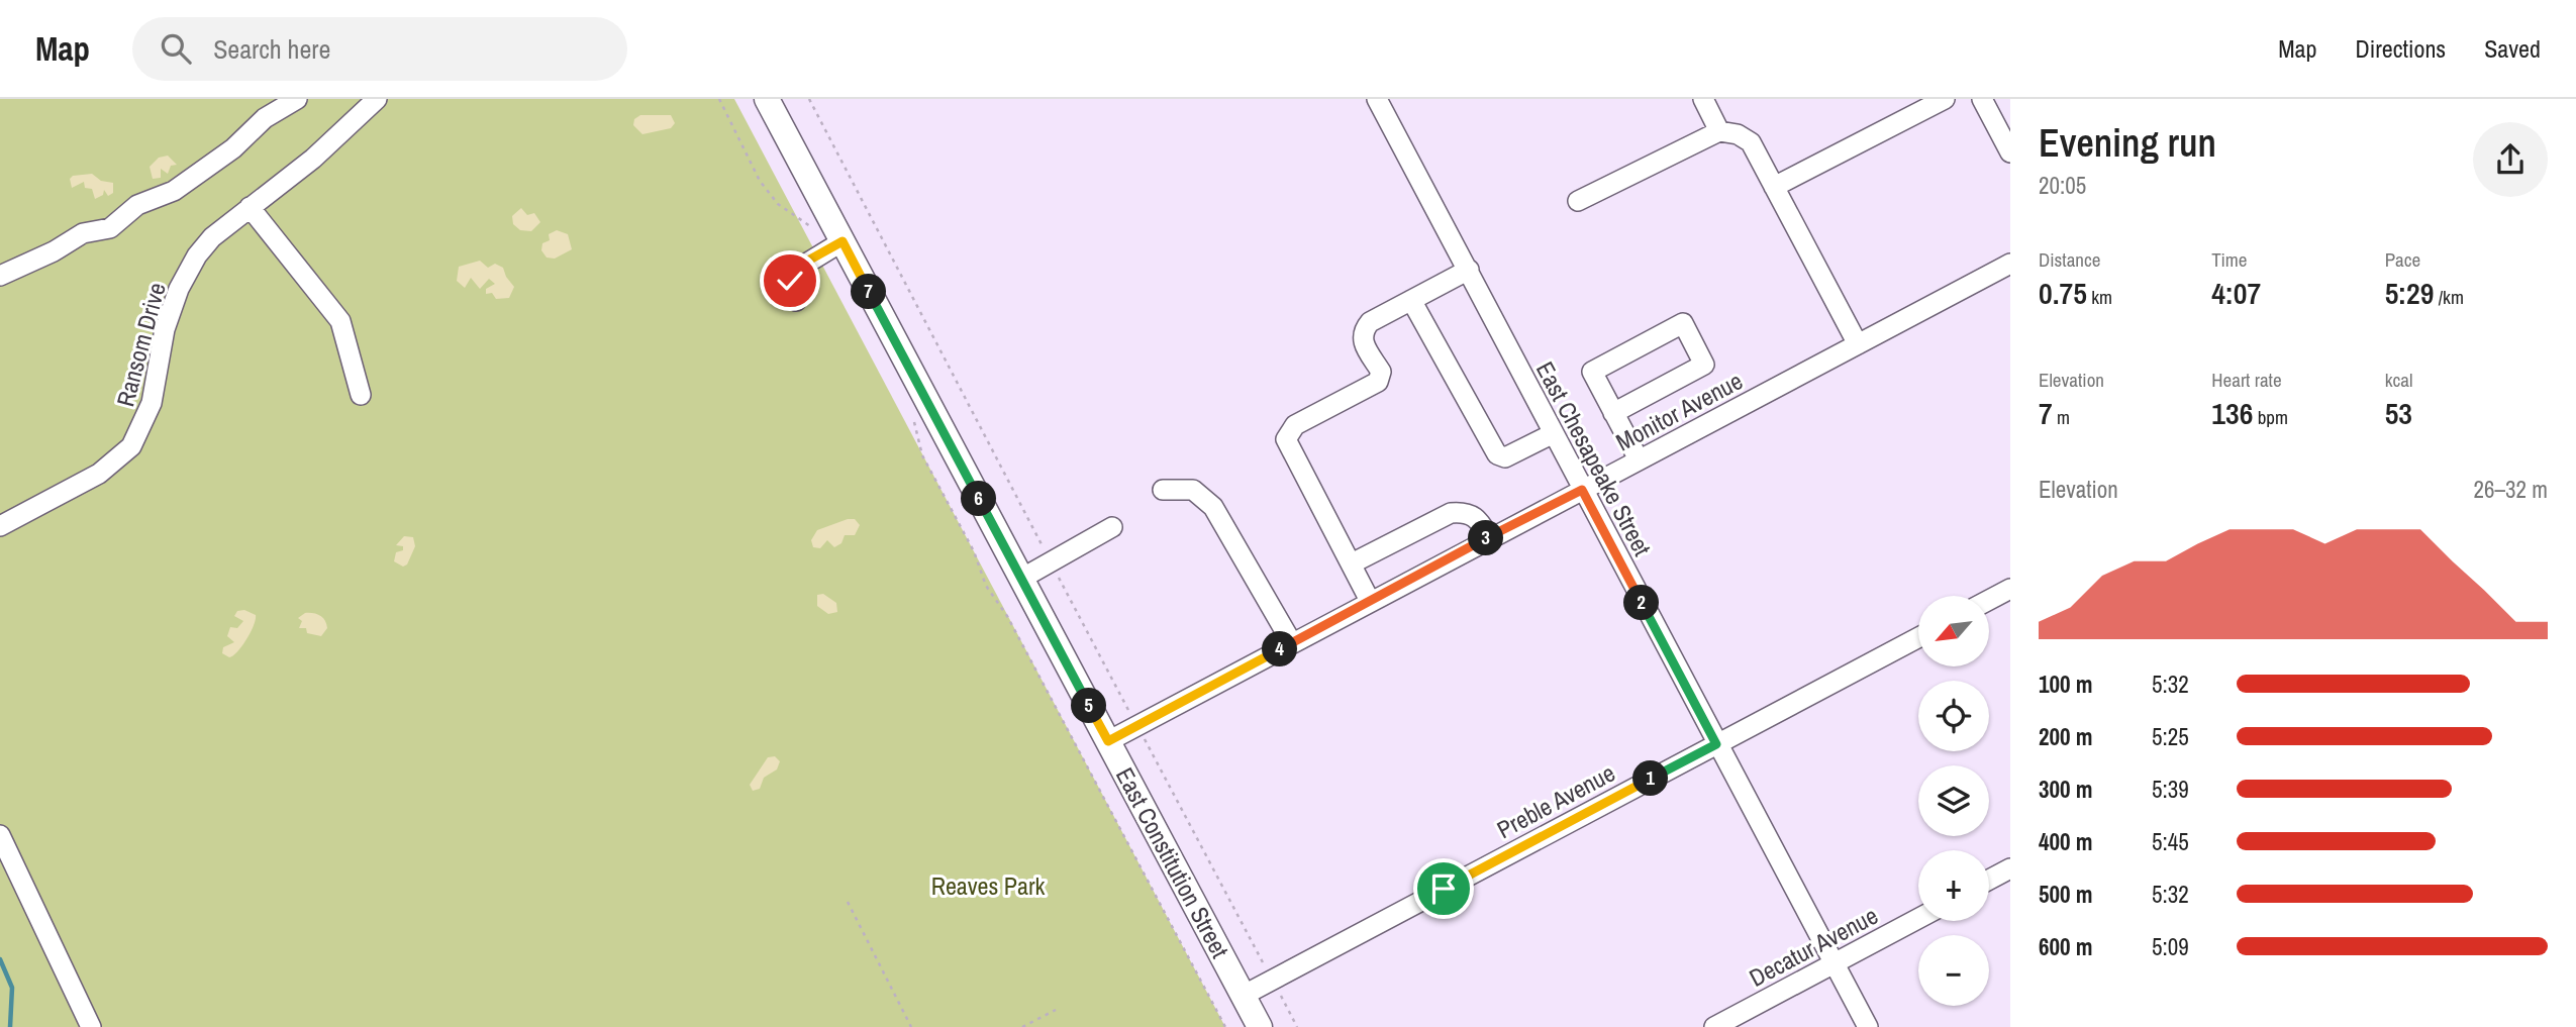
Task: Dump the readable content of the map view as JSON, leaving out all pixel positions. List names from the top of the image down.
{
  "streets": {
    "main road": ["East Constitution Street"],
    "street": [
      "Ransom Drive",
      "Monitor Avenue",
      "East Chesapeake Street",
      "Preble Avenue",
      "Decatur Avenue"
    ]
  },
  "crossings": [
    ["Monitor Avenue", "East Chesapeake Street"],
    ["Monitor Avenue", "East Constitution Street"],
    ["East Chesapeake Street", "Preble Avenue"],
    ["East Chesapeake Street", "Decatur Avenue"],
    ["Preble Avenue", "East Constitution Street"]
  ],
  "parks": ["Reaves Park"],
  "north": "bottom left",
  "page": {
    "header": "Map",
    "search": "Search here",
    "nav": ["Map", "Directions", "Saved"],
    "heading": ["Evening run", "20:05"],
    "stats": [
      ["Distance", "0.75 km"],
      ["Time", "4:07"],
      ["Pace", "5:29 /km"],
      ["Elevation", "7 m"],
      ["Heart rate", "136 bpm"],
      ["kcal", "53"]
    ],
    "pins": [
      "7",
      "6",
      "3",
      "2",
      "4",
      "5",
      "1"
    ],
    "chart": ["Elevation", "26–32 m"],
    "map_buttons": ["+", "−"],
    "list": [
      {
        "name": "100 m",
        "note": "5:32"
      },
      {
        "name": "200 m",
        "note": "5:25"
      },
      {
        "name": "300 m",
        "note": "5:39"
      },
      {
        "name": "400 m",
        "note": "5:45"
      },
      {
        "name": "500 m",
        "note": "5:32"
      },
      {
        "name": "600 m",
        "note": "5:09"
      }
    ]
  }
}
